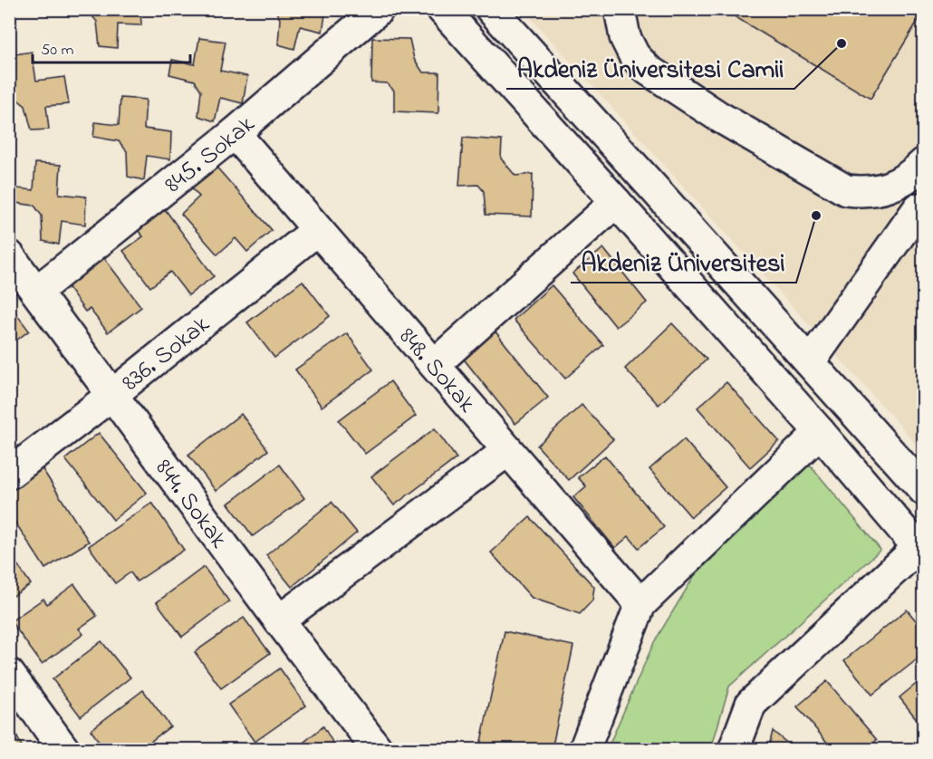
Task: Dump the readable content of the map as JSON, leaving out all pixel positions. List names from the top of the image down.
{
  "streets": {
    "street": [
      "845. Sokak",
      "836. Sokak",
      "848. Sokak",
      "844. Sokak"
    ]
  },
  "crossings": [
    ["845. Sokak", "848. Sokak"],
    ["845. Sokak", "844. Sokak"],
    ["836. Sokak", "848. Sokak"],
    ["836. Sokak", "844. Sokak"]
  ],
  "places": ["Akdeniz Üniversitesi Camii", "Akdeniz Üniversitesi"],
  "scale_bar": "50 m"
}
